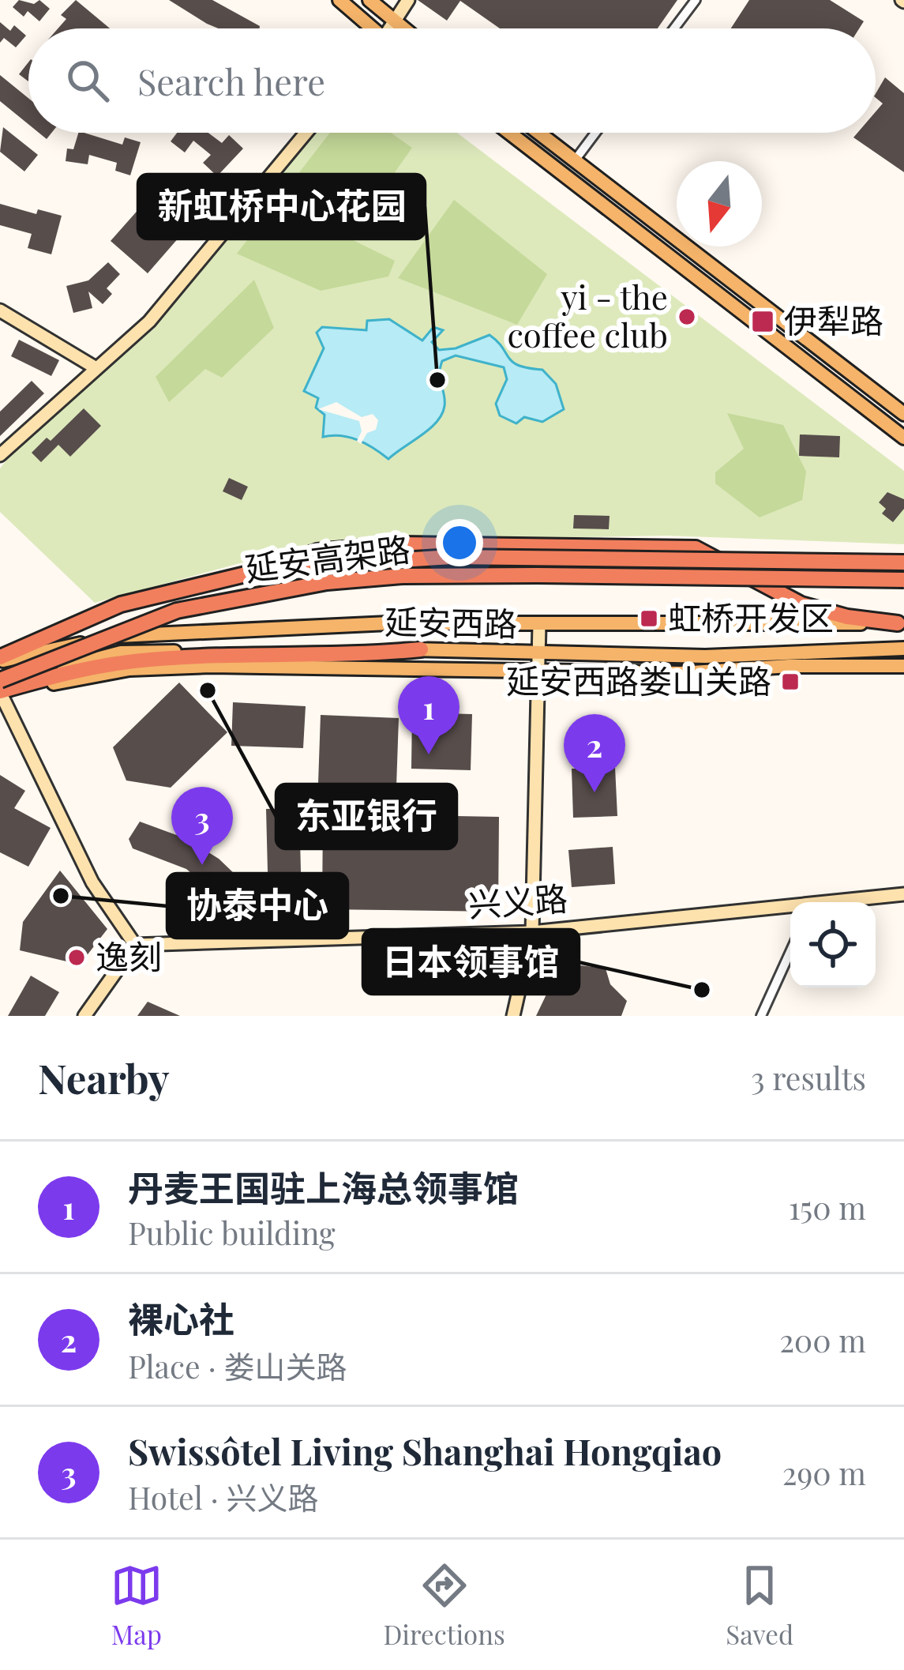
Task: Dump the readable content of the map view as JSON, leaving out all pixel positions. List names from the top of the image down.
{
  "streets": {
    "highway": ["延安高架路"],
    "main road": ["延安西路"],
    "street": ["兴义路"]
  },
  "crossings": [
    ["延安高架路", "延安西路"]
  ],
  "places": {
    "other": [
      "yi - the coffee club",
      "新虹桥中心花园",
      "东亚银行",
      "协泰中心",
      "逸刻",
      "日本领事馆"
    ],
    "transit": ["伊犁路", "虹桥开发区", "延安西路娄山关路"]
  },
  "north": "bottom",
  "page": {
    "search": "Search here",
    "pins": ["1", "2", "3"],
    "heading": ["Nearby", "3 results"],
    "list": [
      {
        "mark": "1",
        "name": "丹麦王国驻上海总领事馆",
        "note": "Public building",
        "value": "150 m"
      },
      {
        "mark": "2",
        "name": "裸心社",
        "note": "Place · 娄山关路",
        "value": "200 m"
      },
      {
        "mark": "3",
        "name": "Swissôtel Living Shanghai Hongqiao",
        "note": "Hotel · 兴义路",
        "value": "290 m"
      }
    ],
    "nav": ["Map", "Directions", "Saved"]
  }
}
